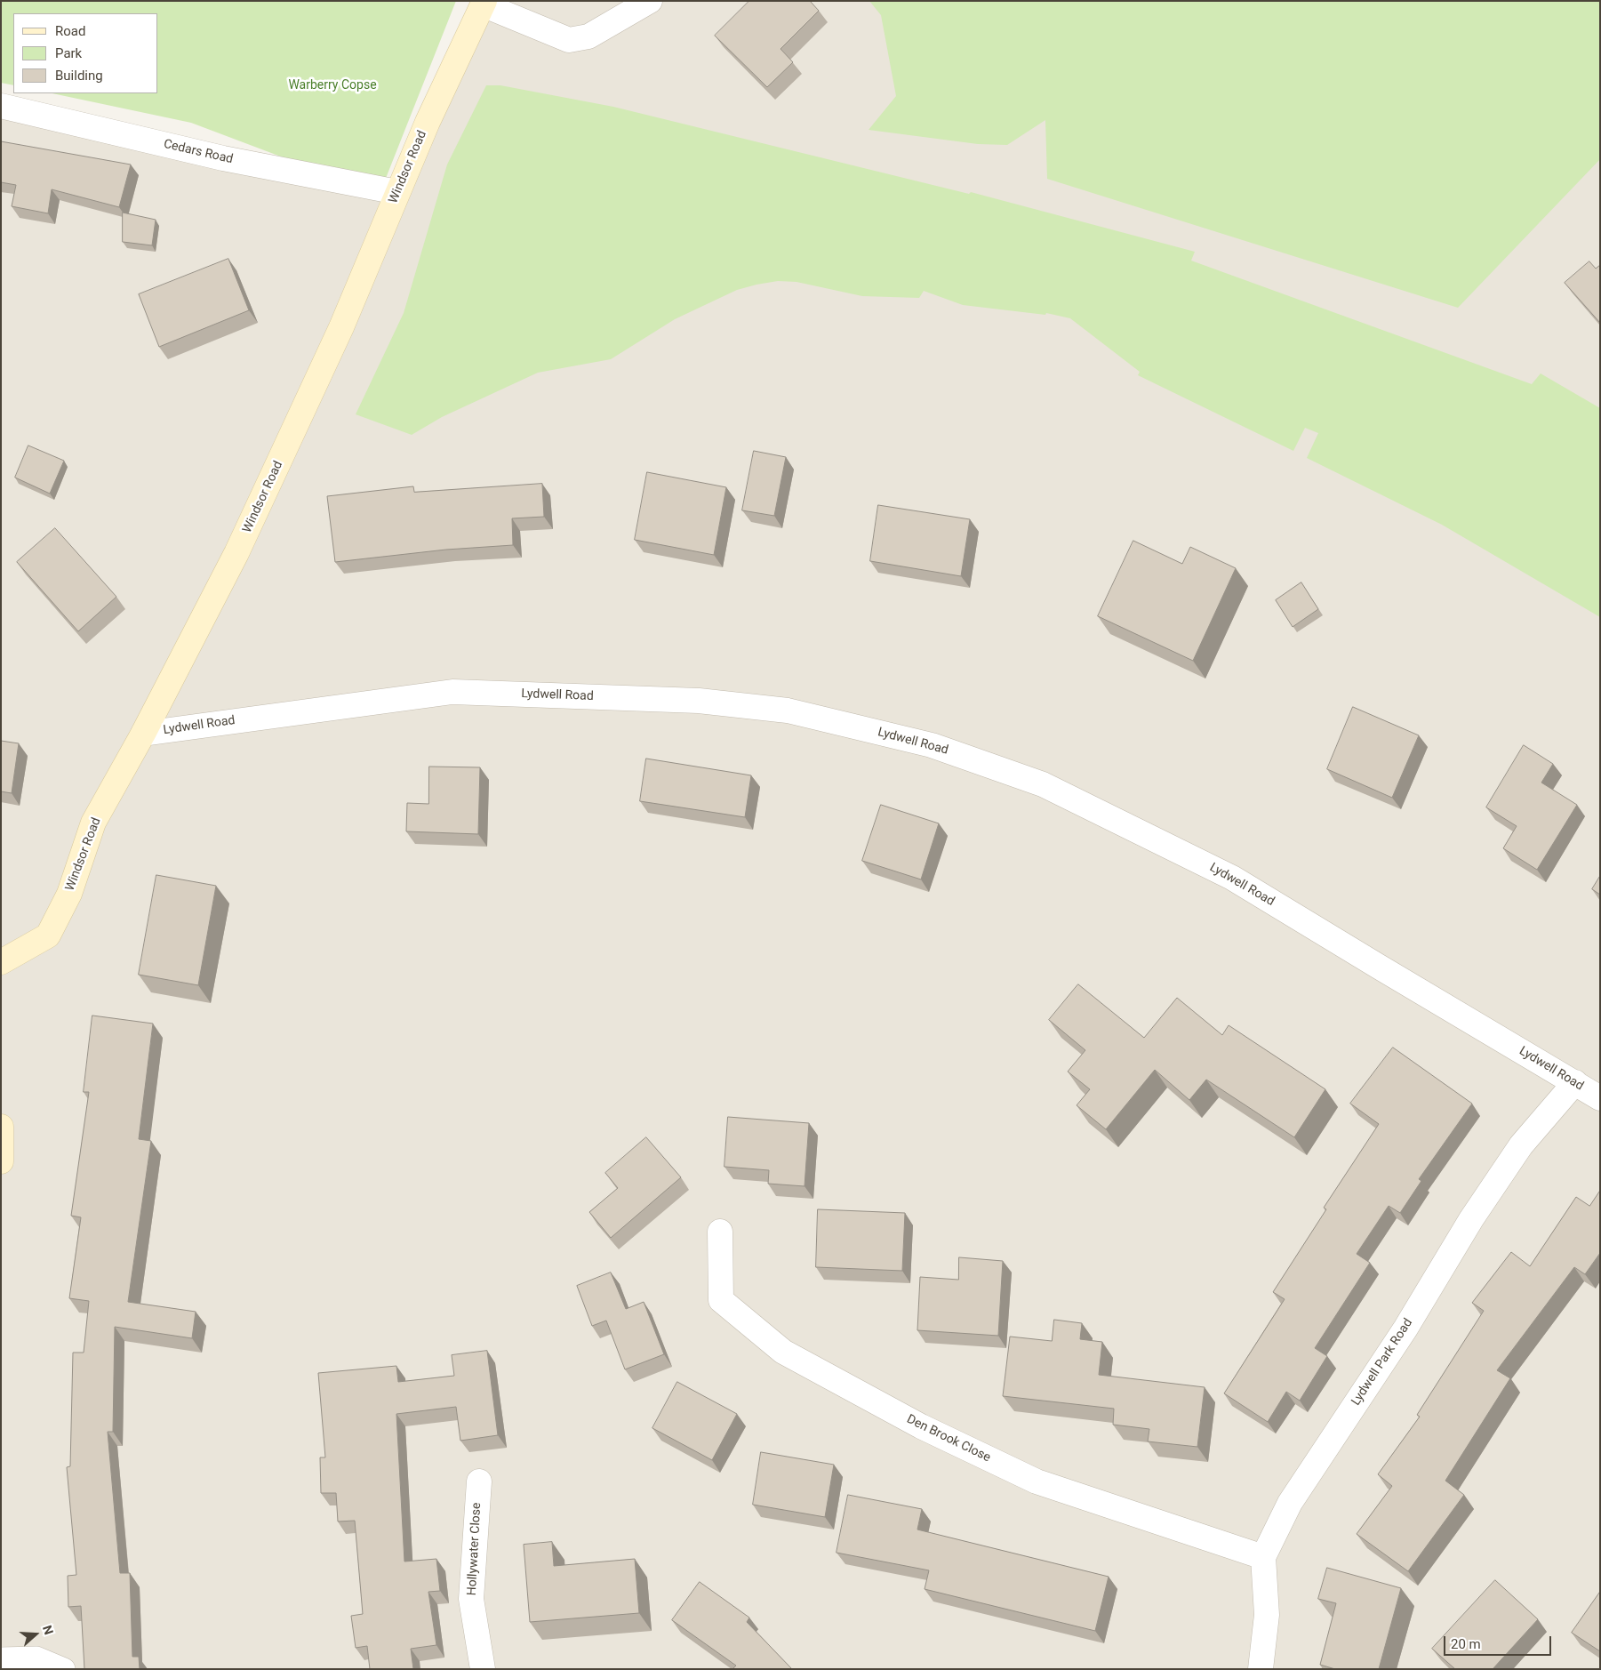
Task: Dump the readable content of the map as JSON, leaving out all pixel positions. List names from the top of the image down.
{
  "streets": {
    "street": [
      "Cedars Road",
      "Windsor Road",
      "Lydwell Road",
      "Lydwell Park Road",
      "Den Brook Close",
      "Hollywater Close"
    ]
  },
  "crossings": [
    ["Cedars Road", "Windsor Road"],
    ["Windsor Road", "Lydwell Road"],
    ["Lydwell Road", "Lydwell Park Road"],
    ["Lydwell Park Road", "Den Brook Close"]
  ],
  "parks": ["Warberry Copse"],
  "legend": ["Road", "Park", "Building"],
  "scale_bar": "20 m",
  "north": "right"
}
